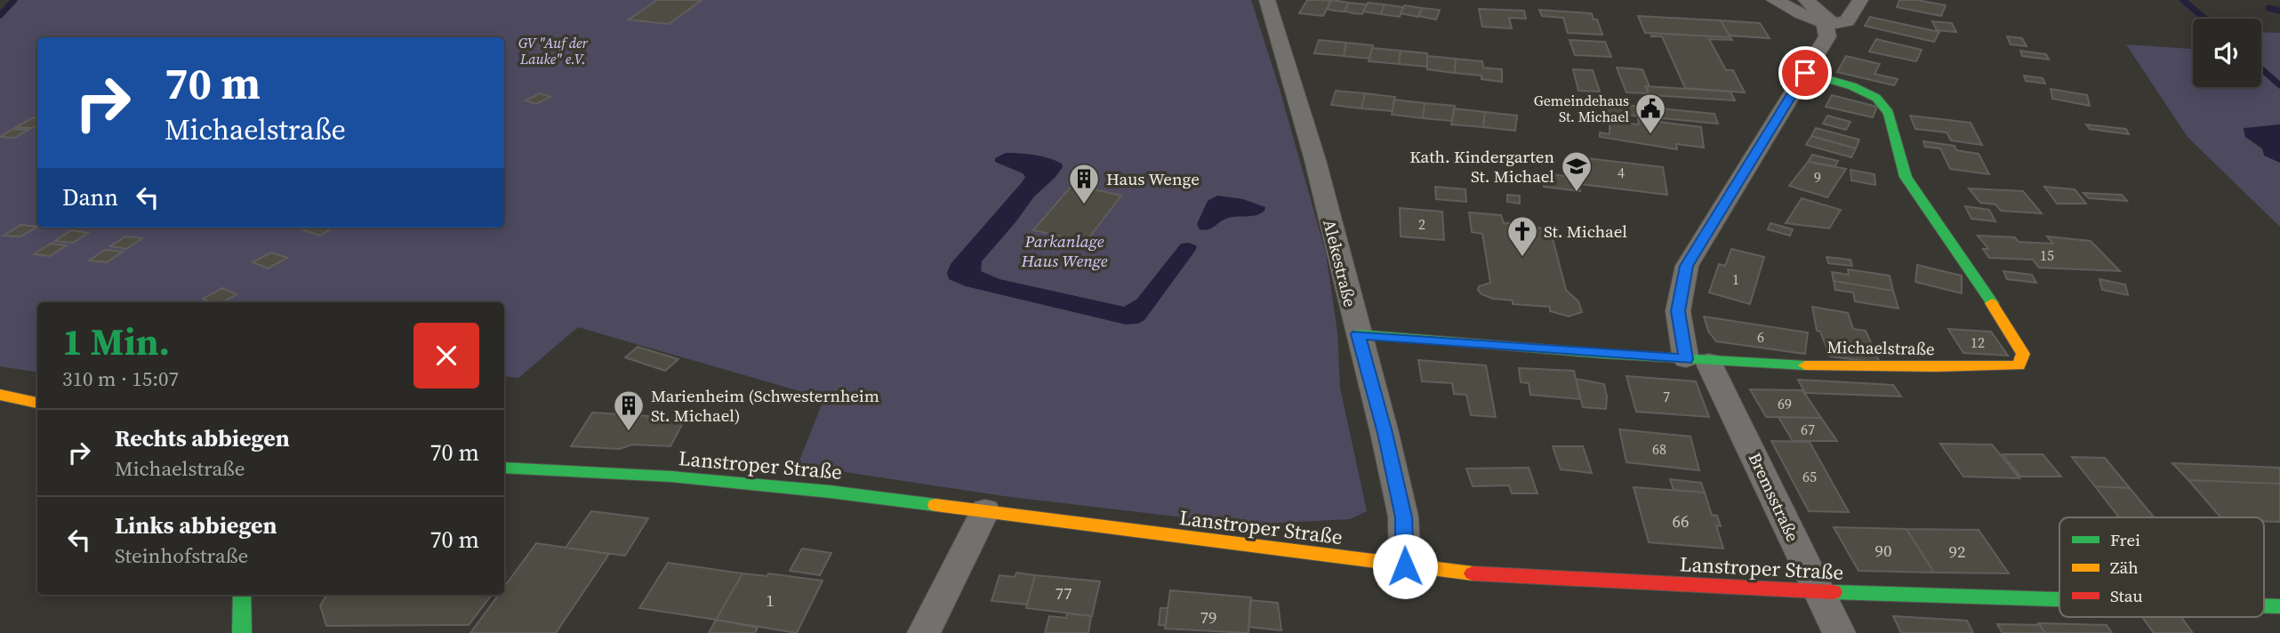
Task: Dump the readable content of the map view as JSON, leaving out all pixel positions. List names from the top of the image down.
{
  "streets": {
    "street": [
      "Alekestraße",
      "Michaelstraße",
      "Lanstroper Straße",
      "Bremsstraße"
    ]
  },
  "crossings": [
    ["Alekestraße", "Michaelstraße"],
    ["Alekestraße", "Lanstroper Straße"],
    ["Michaelstraße", "Bremsstraße"],
    ["Lanstroper Straße", "Bremsstraße"]
  ],
  "parks": ["GV \"Auf der Lauke\" e.V.", "Parkanlage Haus Wenge"],
  "places": {
    "public building": ["Gemeindehaus St. Michael"],
    "school or university": ["Kath. Kindergarten St. Michael"],
    "building": ["Haus Wenge", "Marienheim (Schwesternheim St. Michael)"],
    "church": ["St. Michael"]
  },
  "house_numbers": [
    "4",
    "9",
    "2",
    "15",
    "1",
    "6",
    "12",
    "7",
    "69",
    "67",
    "68",
    "65",
    "66",
    "90",
    "92",
    "77",
    "1",
    "79"
  ],
  "legend": ["Frei", "Zäh", "Stau"],
  "page": {
    "turn": ["70 m", "Michaelstraße"],
    "then": "Dann",
    "heading": ["1 Min.", "310 m · 15:07"],
    "list": [
      {
        "name": "Rechts abbiegen",
        "note": "Michaelstraße",
        "value": "70 m"
      },
      {
        "name": "Links abbiegen",
        "note": "Steinhofstraße",
        "value": "70 m"
      }
    ]
  }
}
